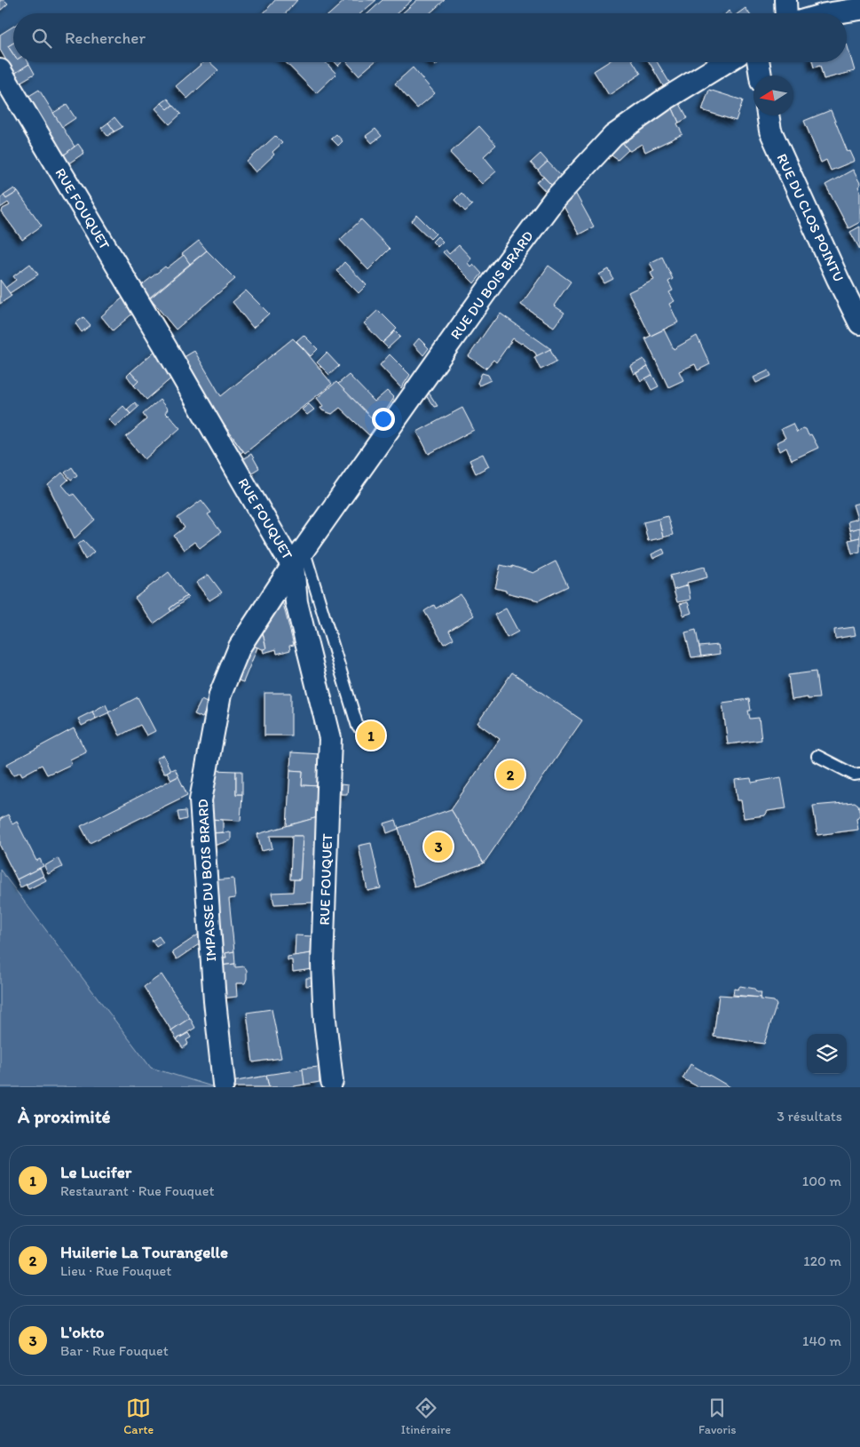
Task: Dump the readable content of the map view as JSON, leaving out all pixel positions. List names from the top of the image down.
{
  "streets": {
    "street": [
      "RUE FOUQUET",
      "RUE DU CLOS POINTU",
      "RUE DU BOIS BRARD",
      "IMPASSE DU BOIS BRARD"
    ]
  },
  "crossings": [
    ["RUE FOUQUET", "RUE DU BOIS BRARD"],
    ["RUE FOUQUET", "IMPASSE DU BOIS BRARD"],
    ["RUE DU BOIS BRARD", "IMPASSE DU BOIS BRARD"]
  ],
  "north": "left",
  "page": {
    "search": "Rechercher",
    "pins": ["1", "2", "3"],
    "heading": ["À proximité", "3 résultats"],
    "list": [
      {
        "mark": "1",
        "name": "Le Lucifer",
        "note": "Restaurant · Rue Fouquet",
        "value": "100 m"
      },
      {
        "mark": "2",
        "name": "Huilerie La Tourangelle",
        "note": "Lieu · Rue Fouquet",
        "value": "120 m"
      },
      {
        "mark": "3",
        "name": "L'okto",
        "note": "Bar · Rue Fouquet",
        "value": "140 m"
      }
    ],
    "nav": ["Carte", "Itinéraire", "Favoris"]
  }
}
